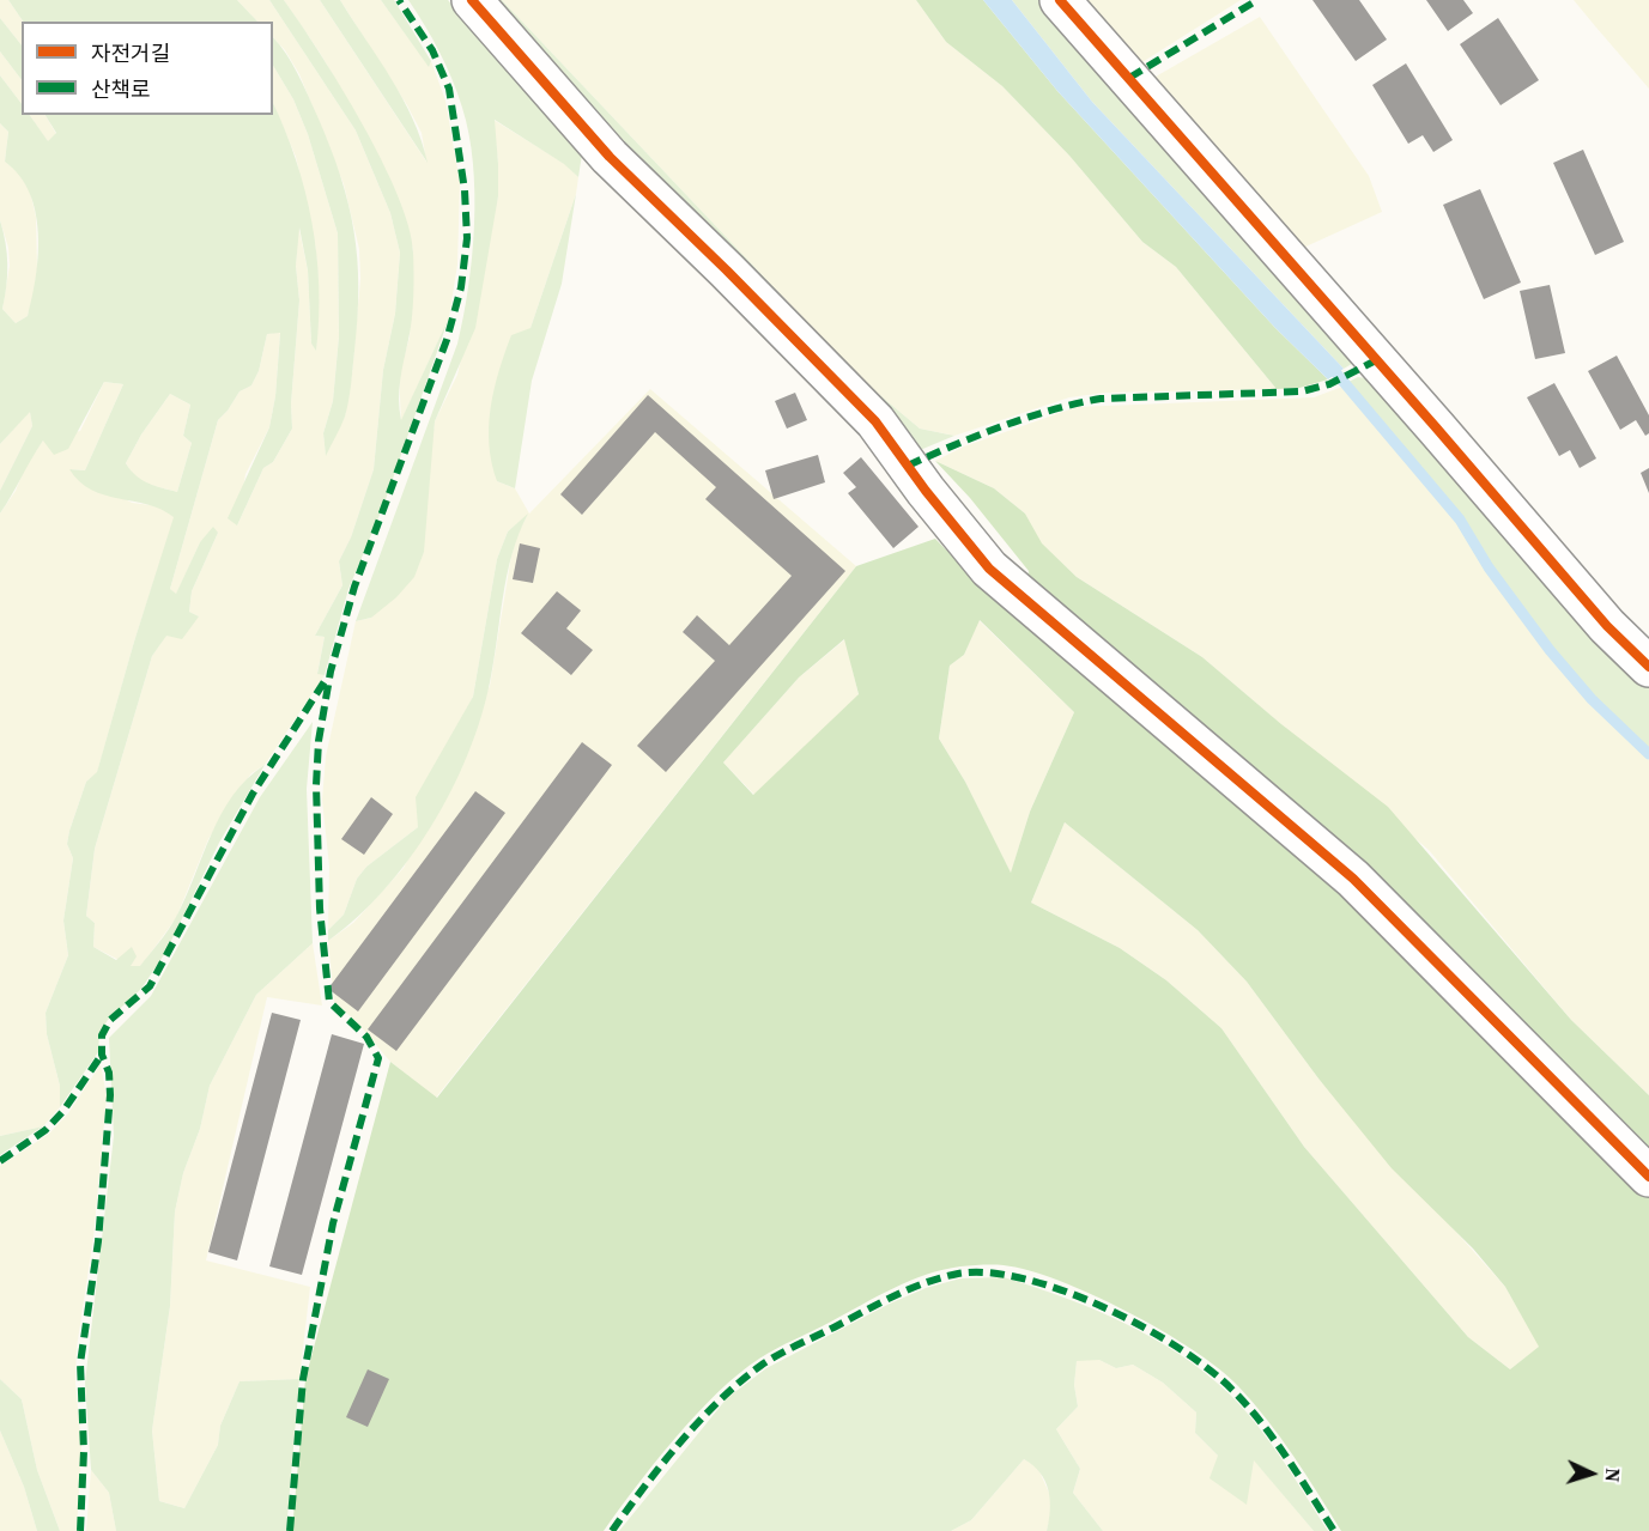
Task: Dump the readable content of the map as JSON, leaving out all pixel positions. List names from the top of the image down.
{
  "legend": ["자전거길", "산책로"],
  "north": "right"
}
